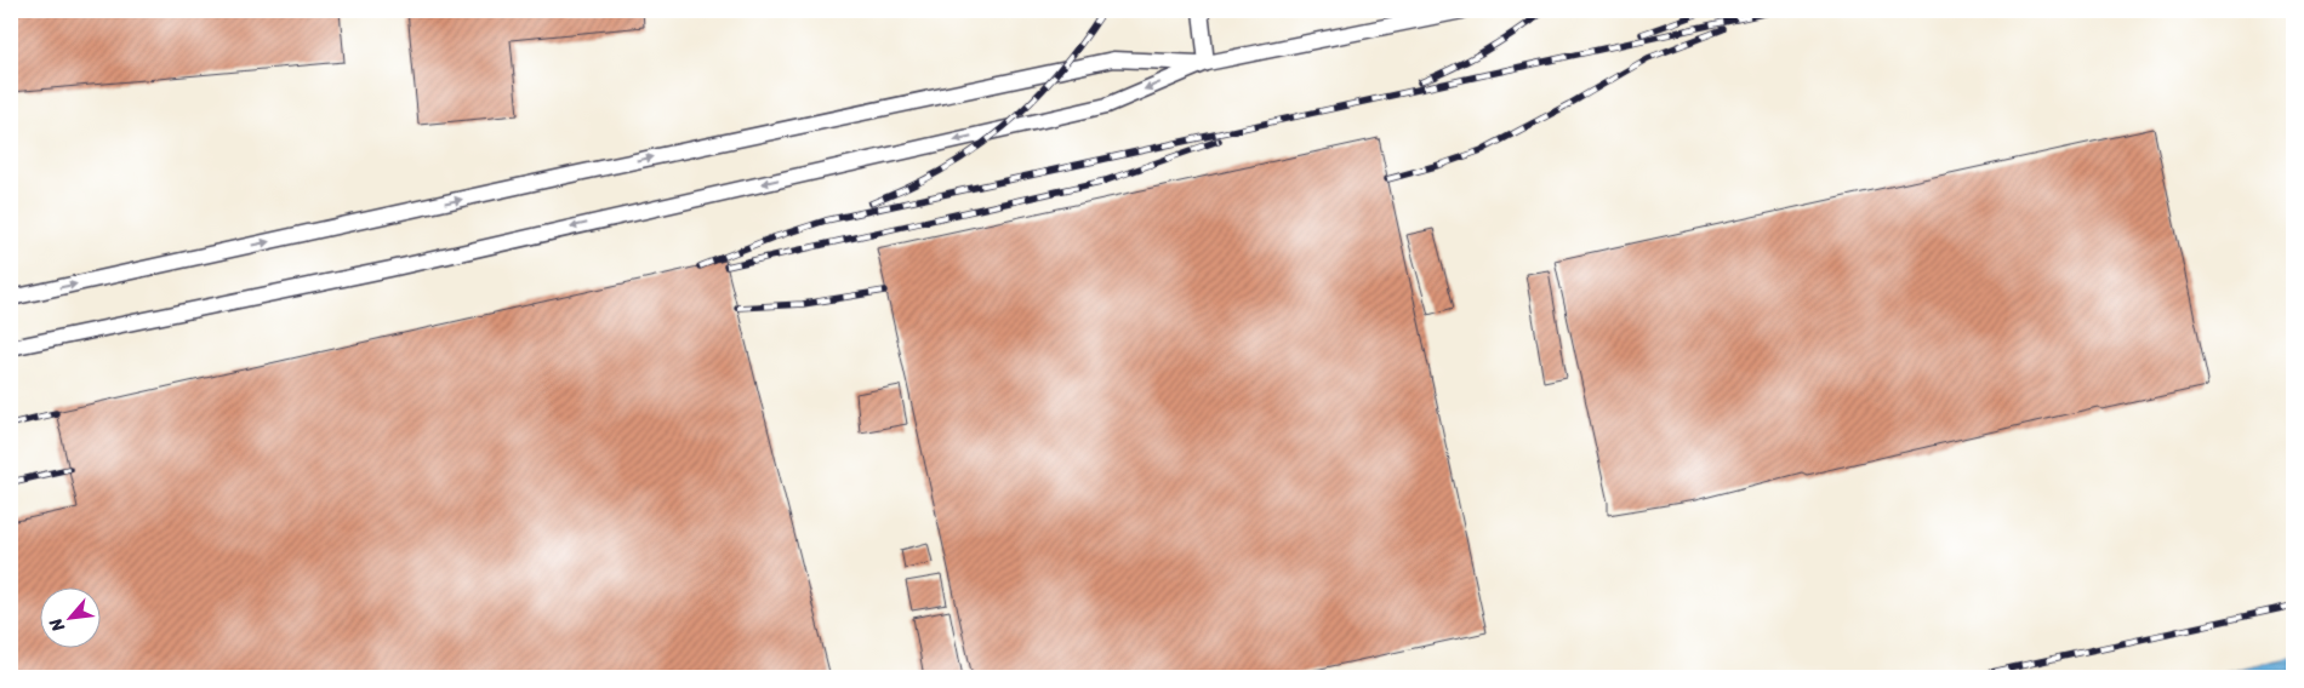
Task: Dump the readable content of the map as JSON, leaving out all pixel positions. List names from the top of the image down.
{
  "north": "bottom left"
}
